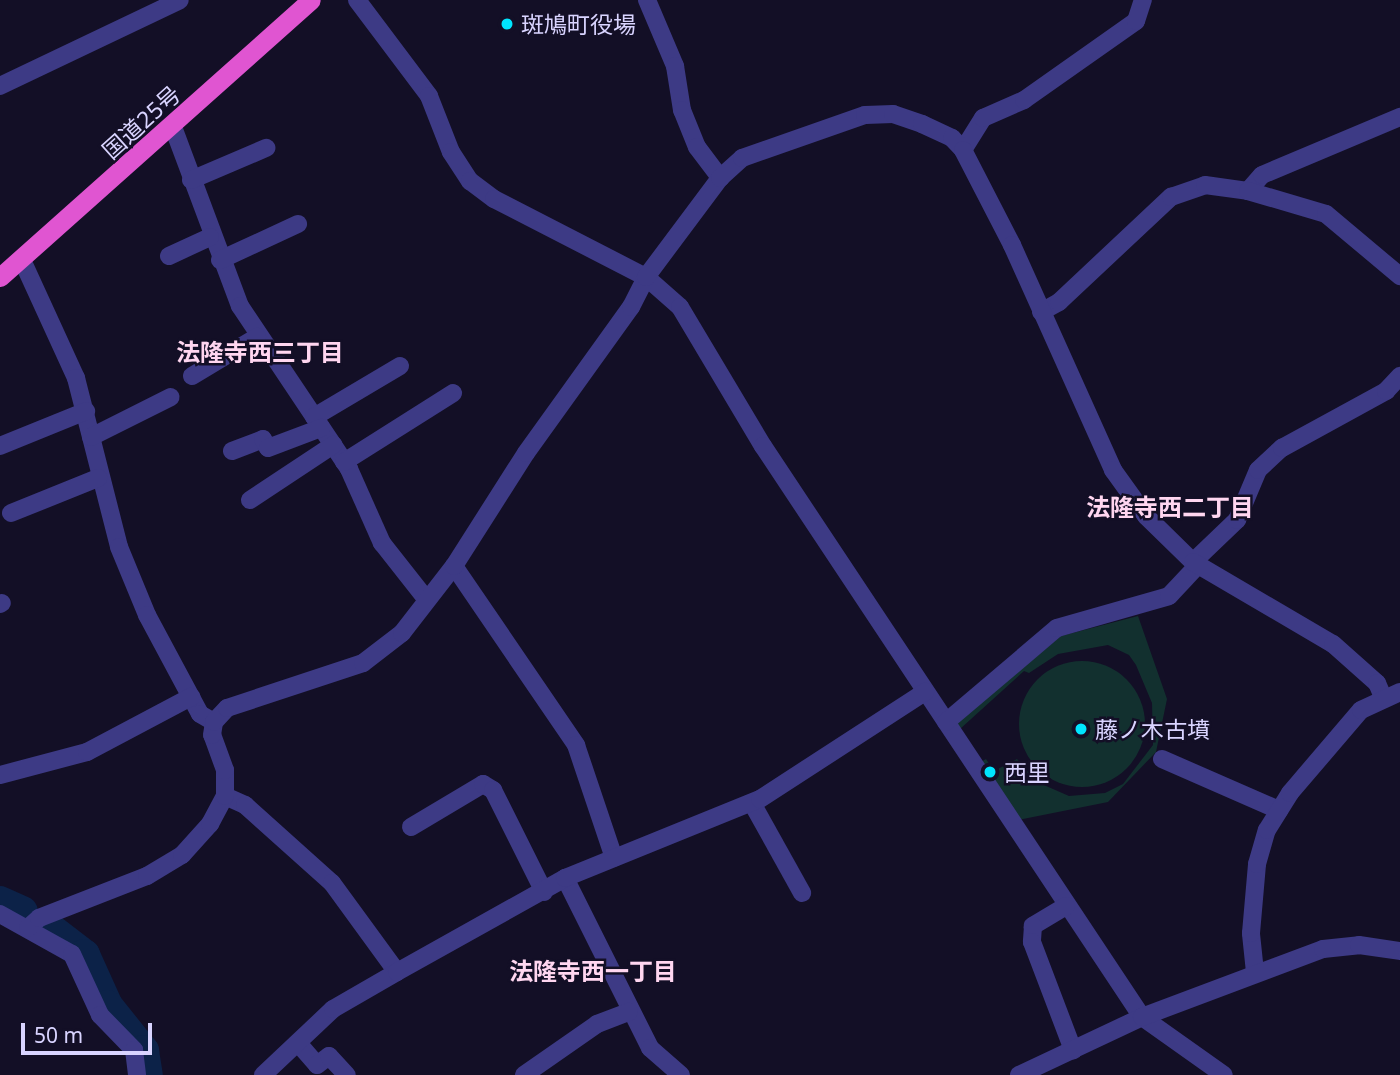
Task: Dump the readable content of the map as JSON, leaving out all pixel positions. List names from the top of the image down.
{
  "streets": {
    "highway": ["国道25号"]
  },
  "districts": ["法隆寺西三丁目", "法隆寺西二丁目", "法隆寺西一丁目"],
  "places": ["斑鳩町役場", "藤ノ木古墳", "西里"],
  "scale_bar": "50 m"
}
